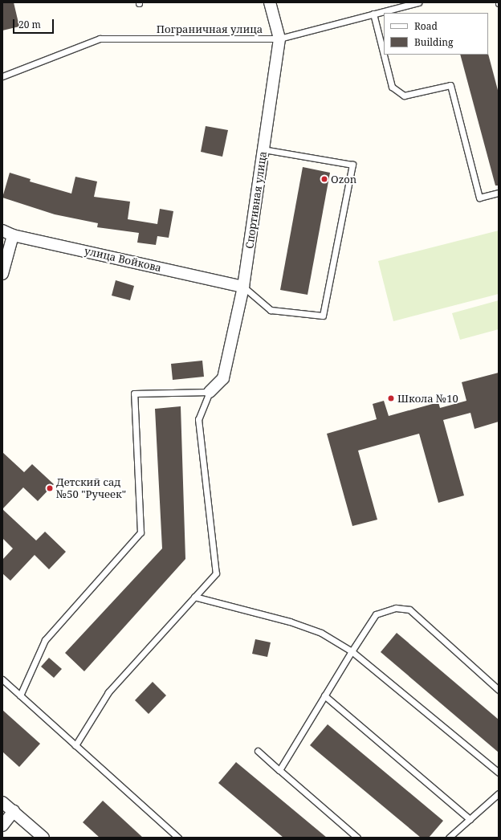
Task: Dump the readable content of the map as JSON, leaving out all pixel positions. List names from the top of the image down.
{
  "streets": {
    "street": ["Спортивная улица", "улица Войкова"],
    "lane": ["Пограничная улица"]
  },
  "crossings": [
    ["Пограничная улица", "Спортивная улица"],
    ["Спортивная улица", "улица Войкова"]
  ],
  "places": ["Ozon", "Школа №10", "Детский сад №50 \"Ручеек\""],
  "legend": ["Road", "Building"],
  "scale_bar": "20 m"
}
